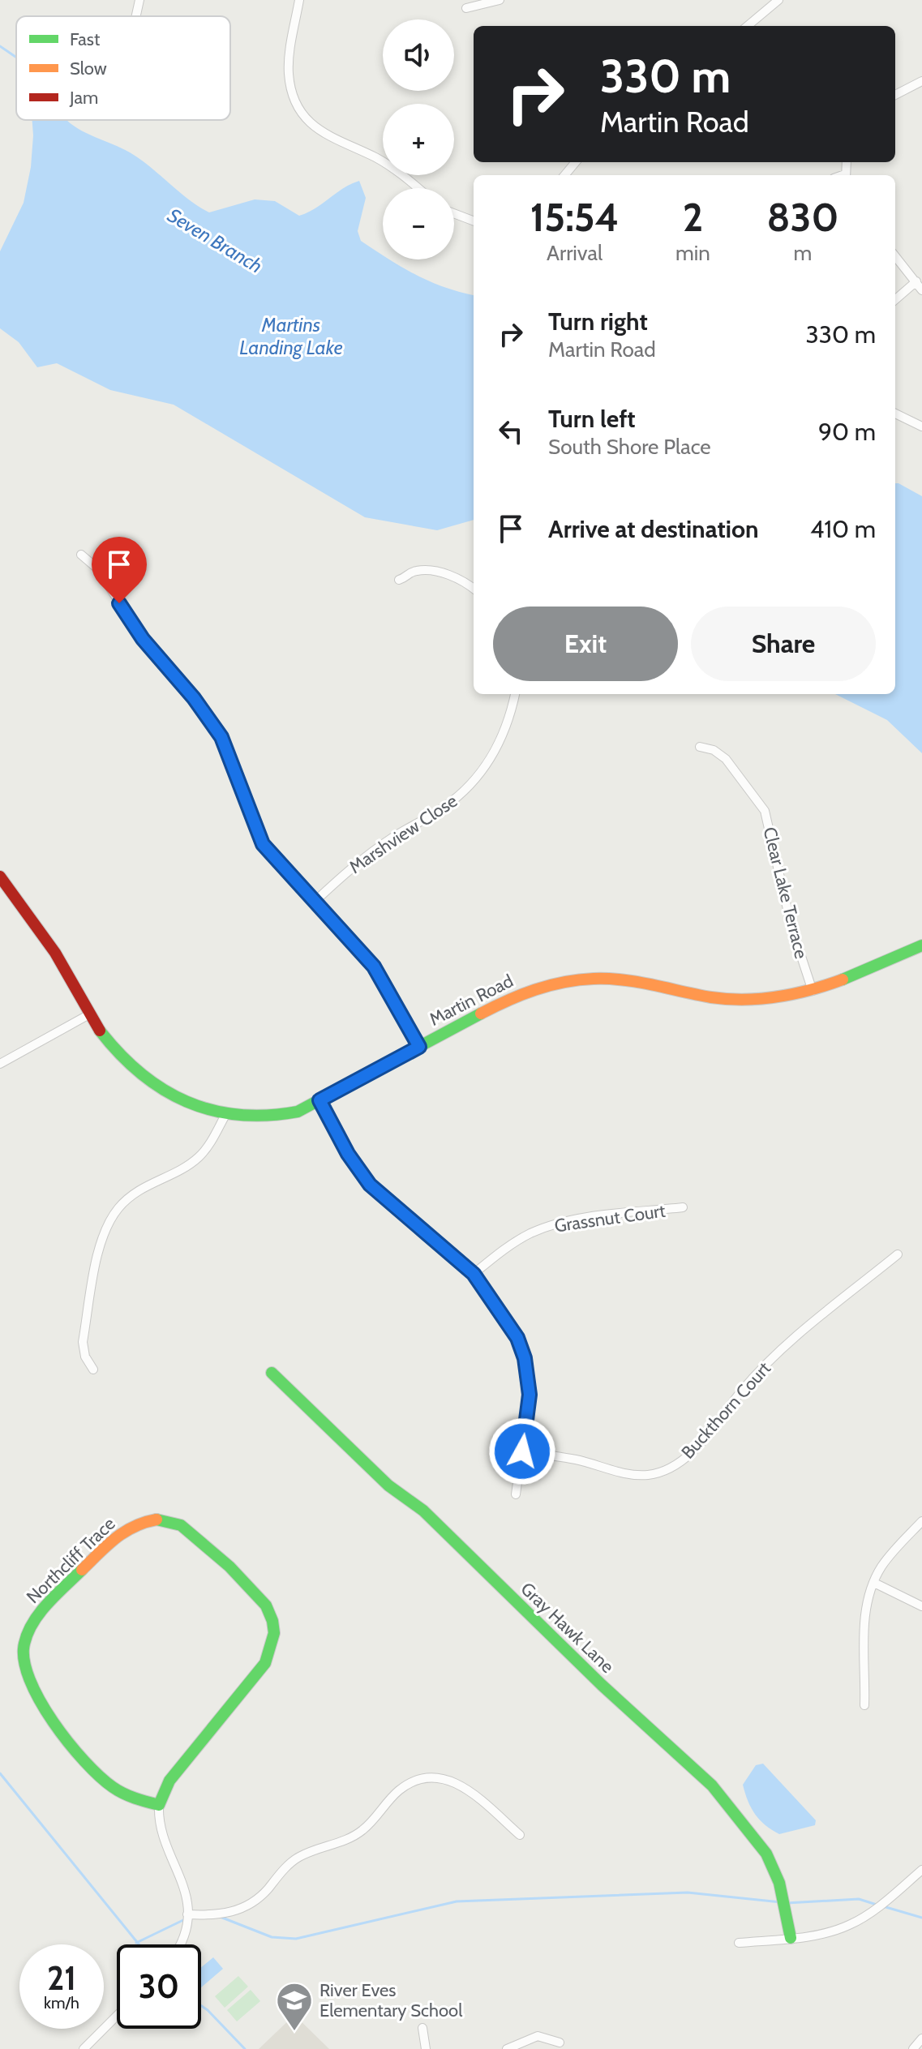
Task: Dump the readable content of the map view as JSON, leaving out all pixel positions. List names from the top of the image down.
{
  "streets": {
    "street": [
      "Marshview Close",
      "Clear Lake Terrace",
      "Martin Road",
      "Grassnut Court",
      "Buckthorn Court",
      "Northcliff Trace",
      "Gray Hawk Lane"
    ]
  },
  "crossings": [
    ["Clear Lake Terrace", "Martin Road"]
  ],
  "water": ["Seven Branch", "Martins Landing Lake"],
  "places": {
    "school or university": ["River Eves Elementary School"]
  },
  "legend": ["Fast", "Slow", "Jam"],
  "page": {
    "map_buttons": ["+", "−"],
    "turn": ["330 m", "Martin Road"],
    "eta": [
      "15:54",
      "Arrival",
      "2",
      "min",
      "830",
      "m"
    ],
    "list": [
      {
        "name": "Turn right",
        "note": "Martin Road",
        "value": "330 m"
      },
      {
        "name": "Turn left",
        "note": "South Shore Place",
        "value": "90 m"
      },
      {
        "name": "Arrive at destination",
        "value": "410 m"
      }
    ],
    "buttons": ["Exit", "Share"],
    "speed": "21 km/h",
    "limit": "30"
  }
}
